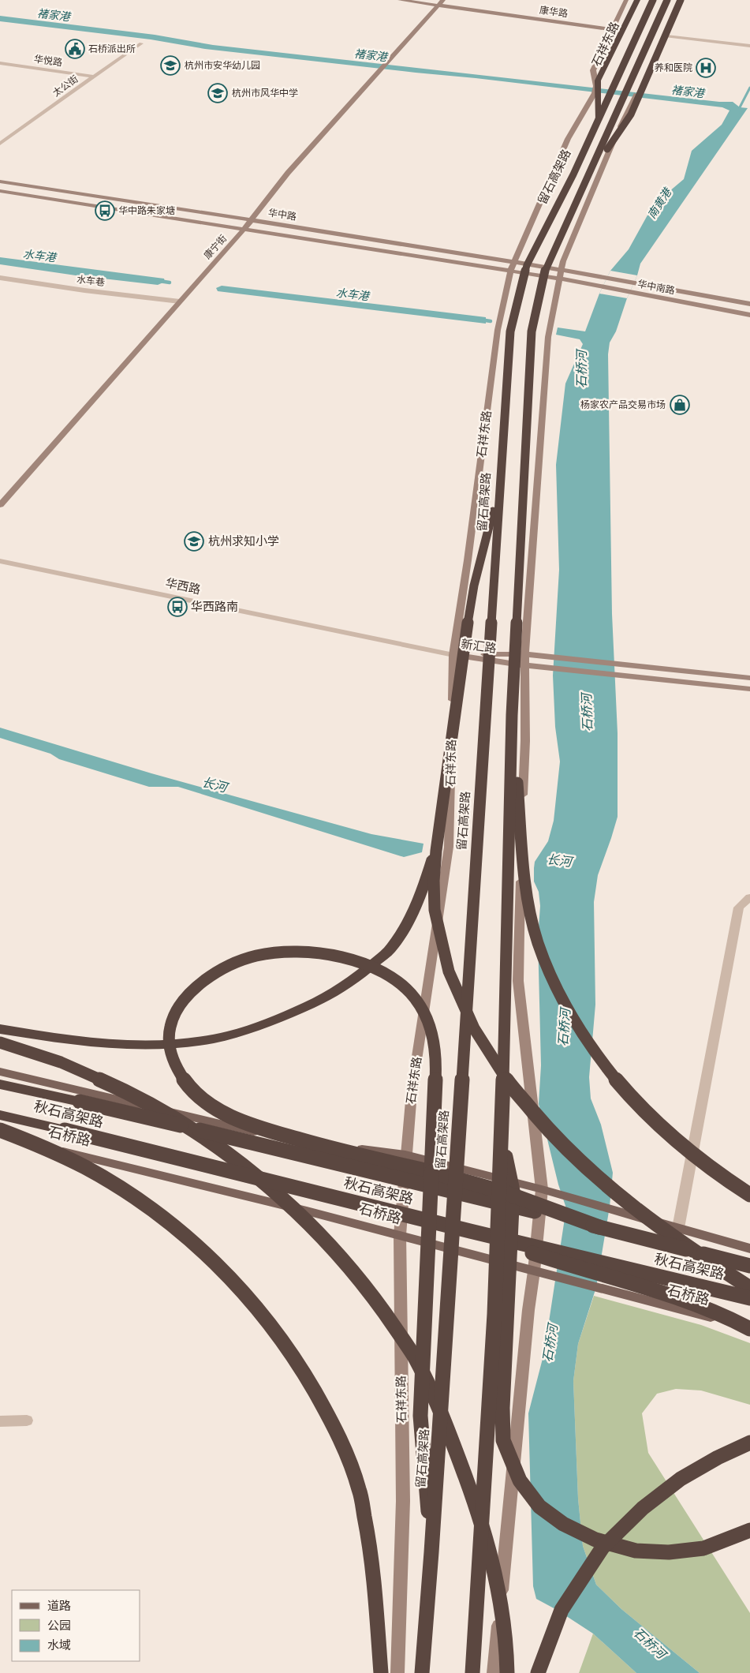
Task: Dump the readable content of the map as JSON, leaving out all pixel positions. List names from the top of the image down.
{
  "streets": {
    "highway": ["留石高架路", "秋石高架路"],
    "main road": [
      "康华路",
      "石祥东路",
      "华中路",
      "康宁街",
      "华中南路",
      "新汇路",
      "石桥路"
    ],
    "street": [
      "华悦路",
      "太公街",
      "水车巷",
      "华西路"
    ]
  },
  "crossings": [
    ["康华路", "石祥东路"],
    ["康华路", "康宁街"],
    ["石祥东路", "华中路"],
    ["石祥东路", "华西路"],
    ["石祥东路", "新汇路"],
    ["石祥东路", "石桥路"],
    ["华悦路", "太公街"],
    ["华中路", "康宁街"],
    ["华中路", "华中南路"],
    ["康宁街", "水车巷"],
    ["华西路", "新汇路"]
  ],
  "water": [
    "褚家港",
    "南黄港",
    "水车港",
    "石桥河",
    "长河"
  ],
  "places": {
    "public building": ["石桥派出所"],
    "school or university": ["杭州市安华幼儿园", "杭州市风华中学", "杭州求知小学"],
    "hospital": ["养和医院"],
    "bus stop": ["华中路朱家塘", "华西路南"],
    "shop": ["杨家农产品交易市场"]
  },
  "legend": ["道路", "公园", "水域"]
}
